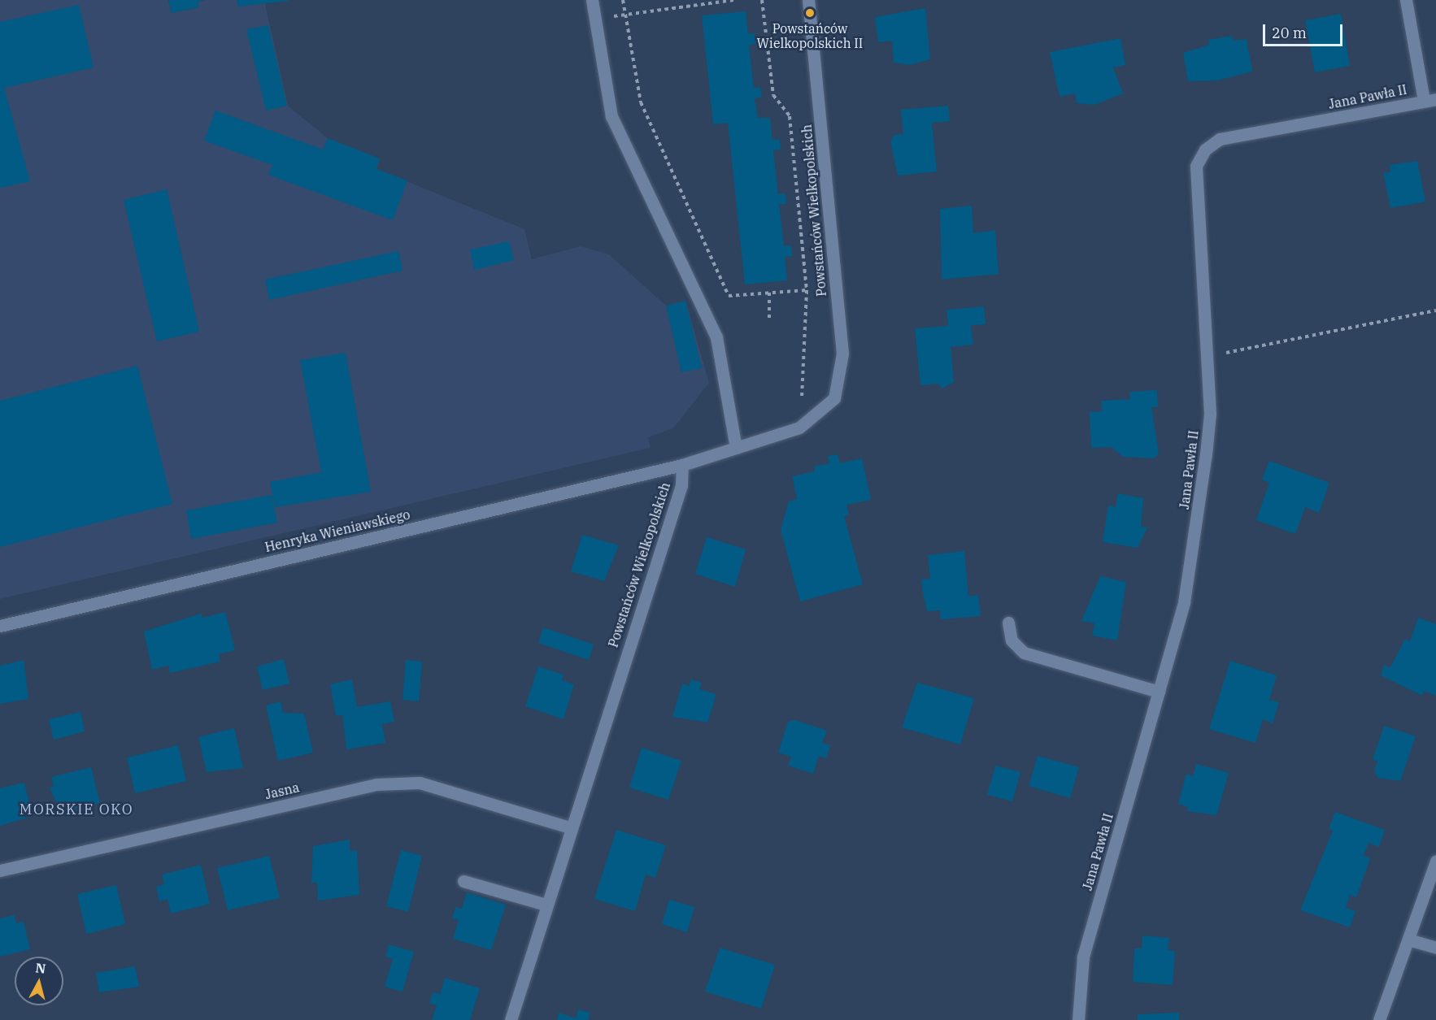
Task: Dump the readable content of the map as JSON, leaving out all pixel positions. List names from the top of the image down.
{
  "streets": {
    "street": [
      "Jana Pawła II",
      "Powstańców Wielkopolskich",
      "Henryka Wieniawskiego",
      "Jasna"
    ]
  },
  "crossings": [
    ["Powstańców Wielkopolskich", "Henryka Wieniawskiego"],
    ["Powstańców Wielkopolskich", "Jasna"]
  ],
  "districts": ["MORSKIE OKO"],
  "places": ["Powstańców Wielkopolskich II"],
  "scale_bar": "20 m",
  "north": "top"
}
